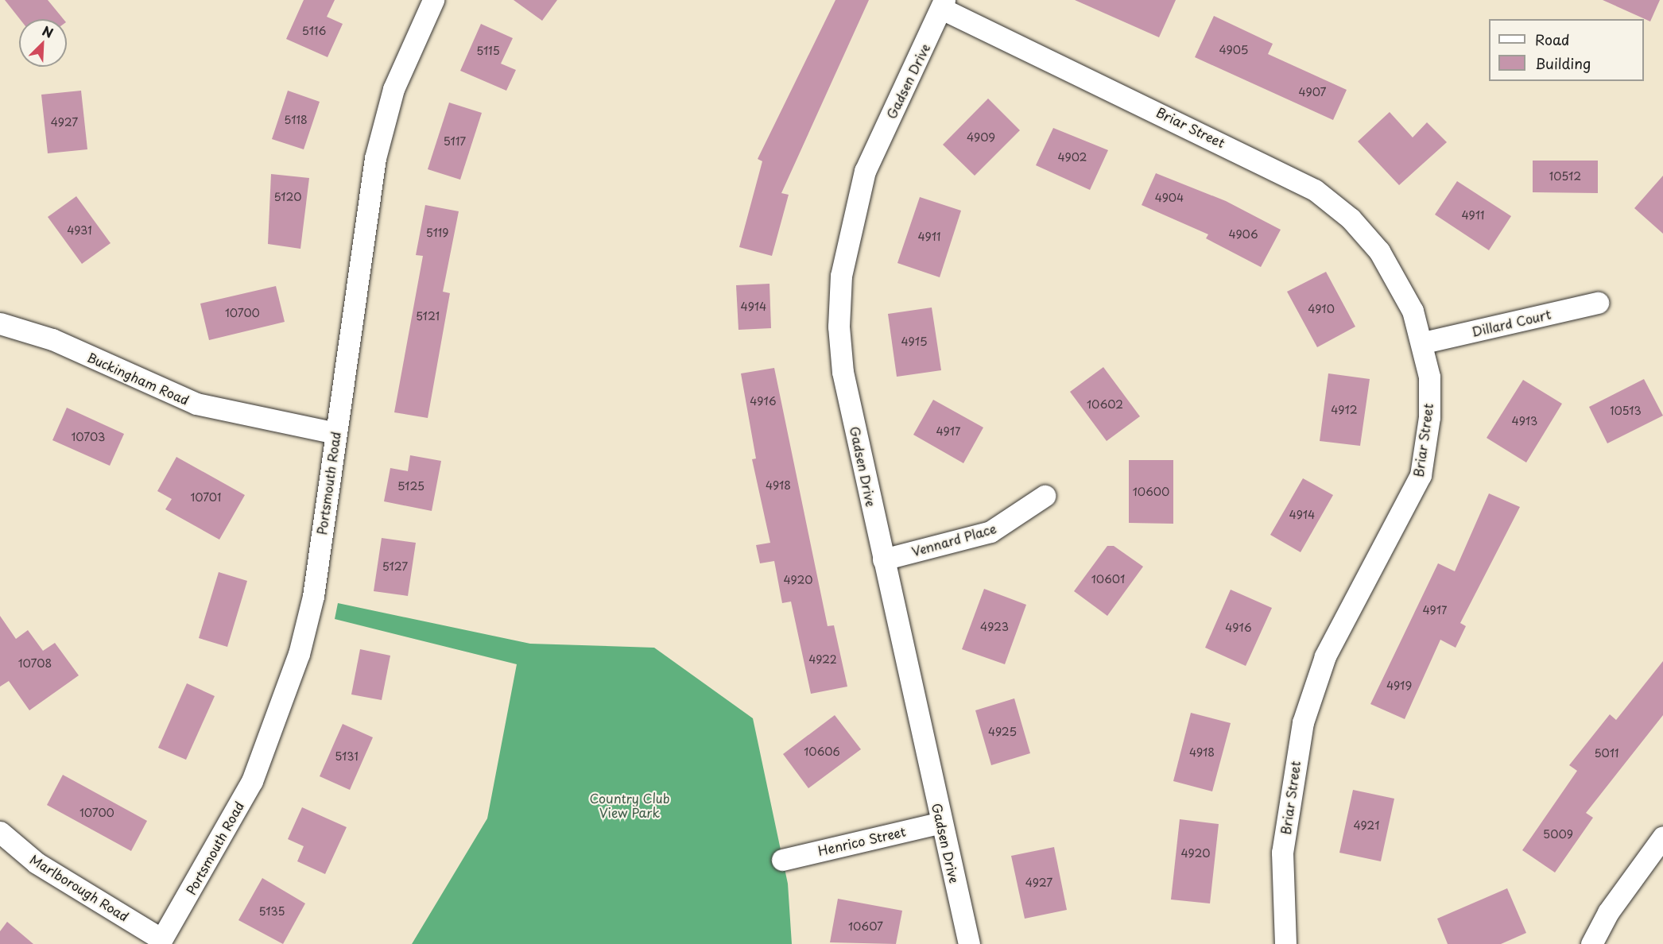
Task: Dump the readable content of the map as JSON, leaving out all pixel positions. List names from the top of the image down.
{
  "streets": {
    "street": [
      "Gadsen Drive",
      "Briar Street",
      "Dillard Court",
      "Buckingham Road",
      "Portsmouth Road",
      "Vennard Place",
      "Henrico Street",
      "Marlborough Road"
    ]
  },
  "crossings": [
    ["Gadsen Drive", "Briar Street"],
    ["Gadsen Drive", "Vennard Place"],
    ["Gadsen Drive", "Henrico Street"],
    ["Briar Street", "Dillard Court"],
    ["Buckingham Road", "Portsmouth Road"],
    ["Portsmouth Road", "Marlborough Road"]
  ],
  "parks": ["Country Club View Park"],
  "house_numbers": [
    "5116",
    "4905",
    "5115",
    "4907",
    "5118",
    "4927",
    "4909",
    "5117",
    "4902",
    "10512",
    "5120",
    "4904",
    "4911",
    "4931",
    "5119",
    "4906",
    "4911",
    "4914",
    "4910",
    "10700",
    "5121",
    "4915",
    "4916",
    "10602",
    "4912",
    "10513",
    "4913",
    "4917",
    "10703",
    "4918",
    "5125",
    "10600",
    "10701",
    "4914",
    "5127",
    "10601",
    "4920",
    "4917",
    "4923",
    "4916",
    "4922",
    "10708",
    "4919",
    "4925",
    "10606",
    "4918",
    "5011",
    "5131",
    "10700",
    "4921",
    "5009",
    "4920",
    "4927",
    "5135",
    "10607"
  ],
  "legend": ["Road", "Building"],
  "north": "top right"
}
